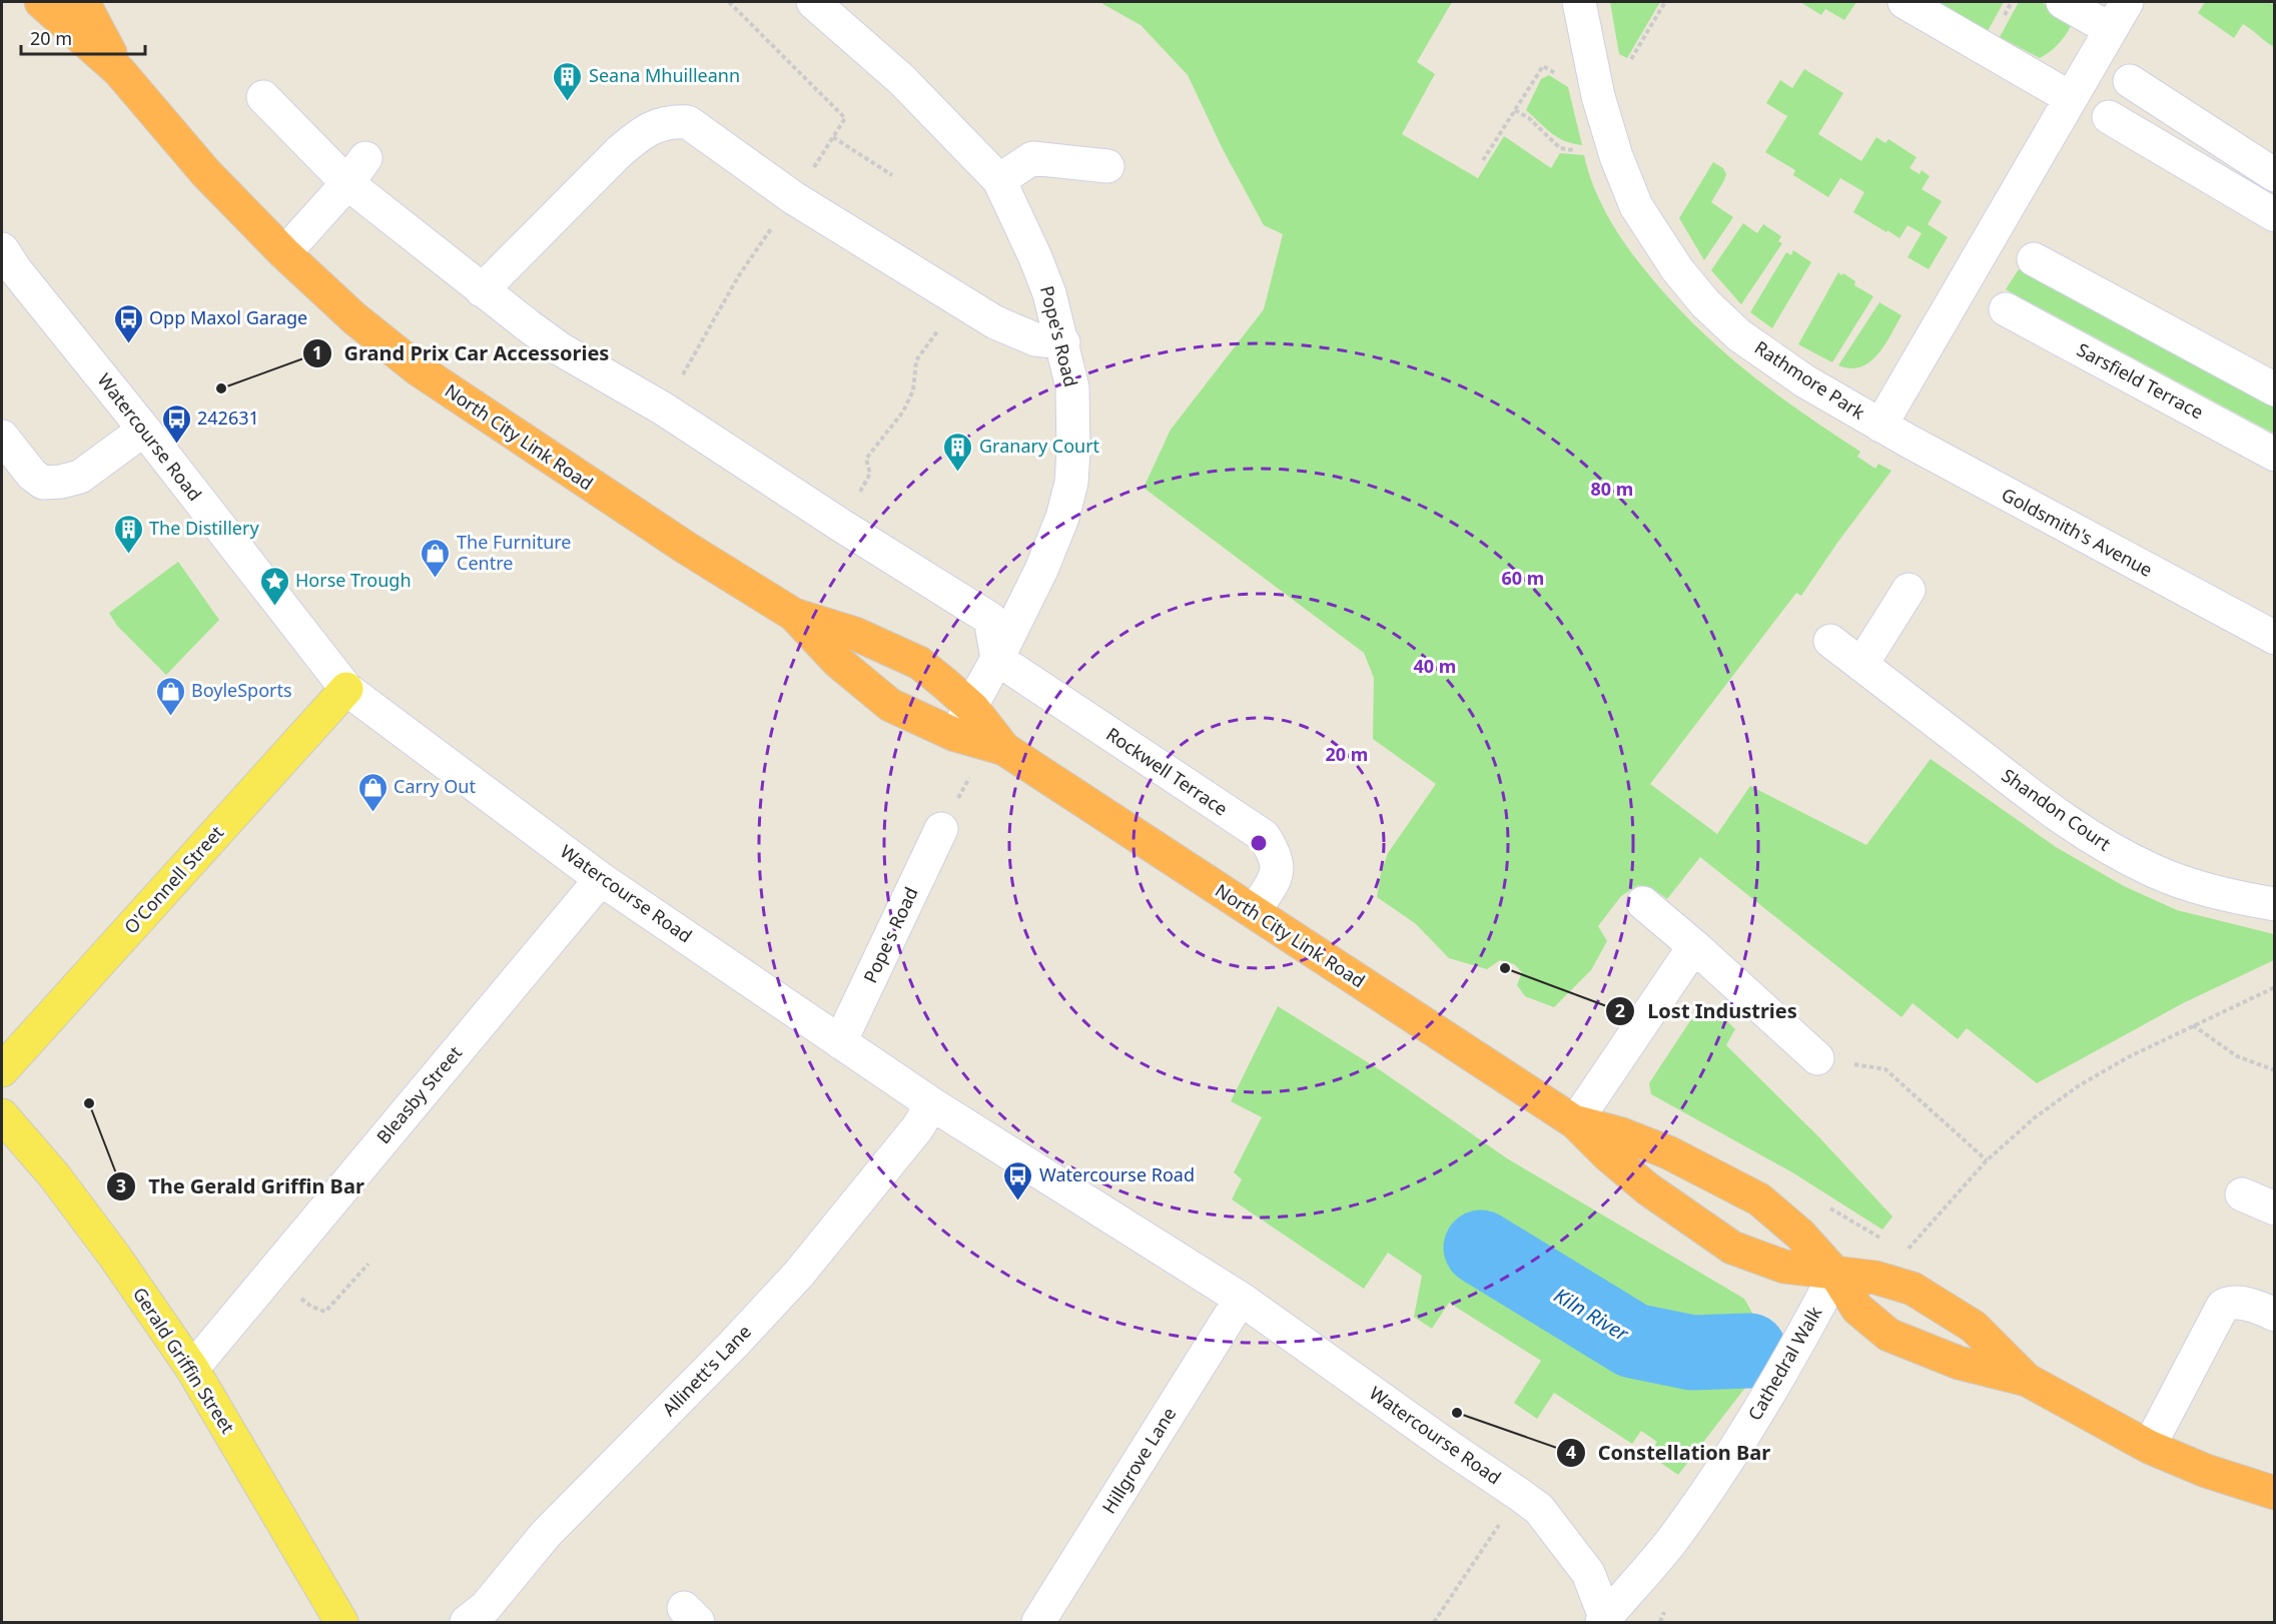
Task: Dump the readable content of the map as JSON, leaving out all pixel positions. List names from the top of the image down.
{
  "streets": {
    "highway": ["North City Link Road"],
    "main road": ["O'Connell Street", "Gerald Griffin Street"],
    "street": [
      "Pope's Road",
      "Rathmore Park",
      "Sarsfield Terrace",
      "Watercourse Road",
      "Goldsmith's Avenue",
      "Rockwell Terrace",
      "Shandon Court",
      "Bleasby Street",
      "Cathedral Walk",
      "Allinett's Lane",
      "Hillgrove Lane"
    ]
  },
  "crossings": [
    ["Pope's Road", "Watercourse Road"],
    ["Pope's Road", "North City Link Road"],
    ["Pope's Road", "Rockwell Terrace"],
    ["Rathmore Park", "Goldsmith's Avenue"],
    ["Watercourse Road", "O'Connell Street"],
    ["Watercourse Road", "Bleasby Street"],
    ["Watercourse Road", "Cathedral Walk"],
    ["Watercourse Road", "Allinett's Lane"],
    ["Watercourse Road", "Hillgrove Lane"],
    ["North City Link Road", "Rockwell Terrace"],
    ["North City Link Road", "Cathedral Walk"],
    ["Bleasby Street", "Gerald Griffin Street"]
  ],
  "water": ["Kiln River"],
  "places": {
    "building": ["Seana Mhuilleann", "Granary Court", "The Distillery"],
    "bus stop": ["Opp Maxol Garage", "242631", "Watercourse Road"],
    "other": [
      "Grand Prix Car Accessories",
      "Lost Industries",
      "The Gerald Griffin Bar",
      "Constellation Bar"
    ],
    "shop": ["The Furniture Centre", "BoyleSports", "Carry Out"],
    "place": ["Horse Trough"]
  },
  "scale_bar": "20 m",
  "rings": [
    "80 m",
    "60 m",
    "40 m",
    "20 m"
  ]
}
